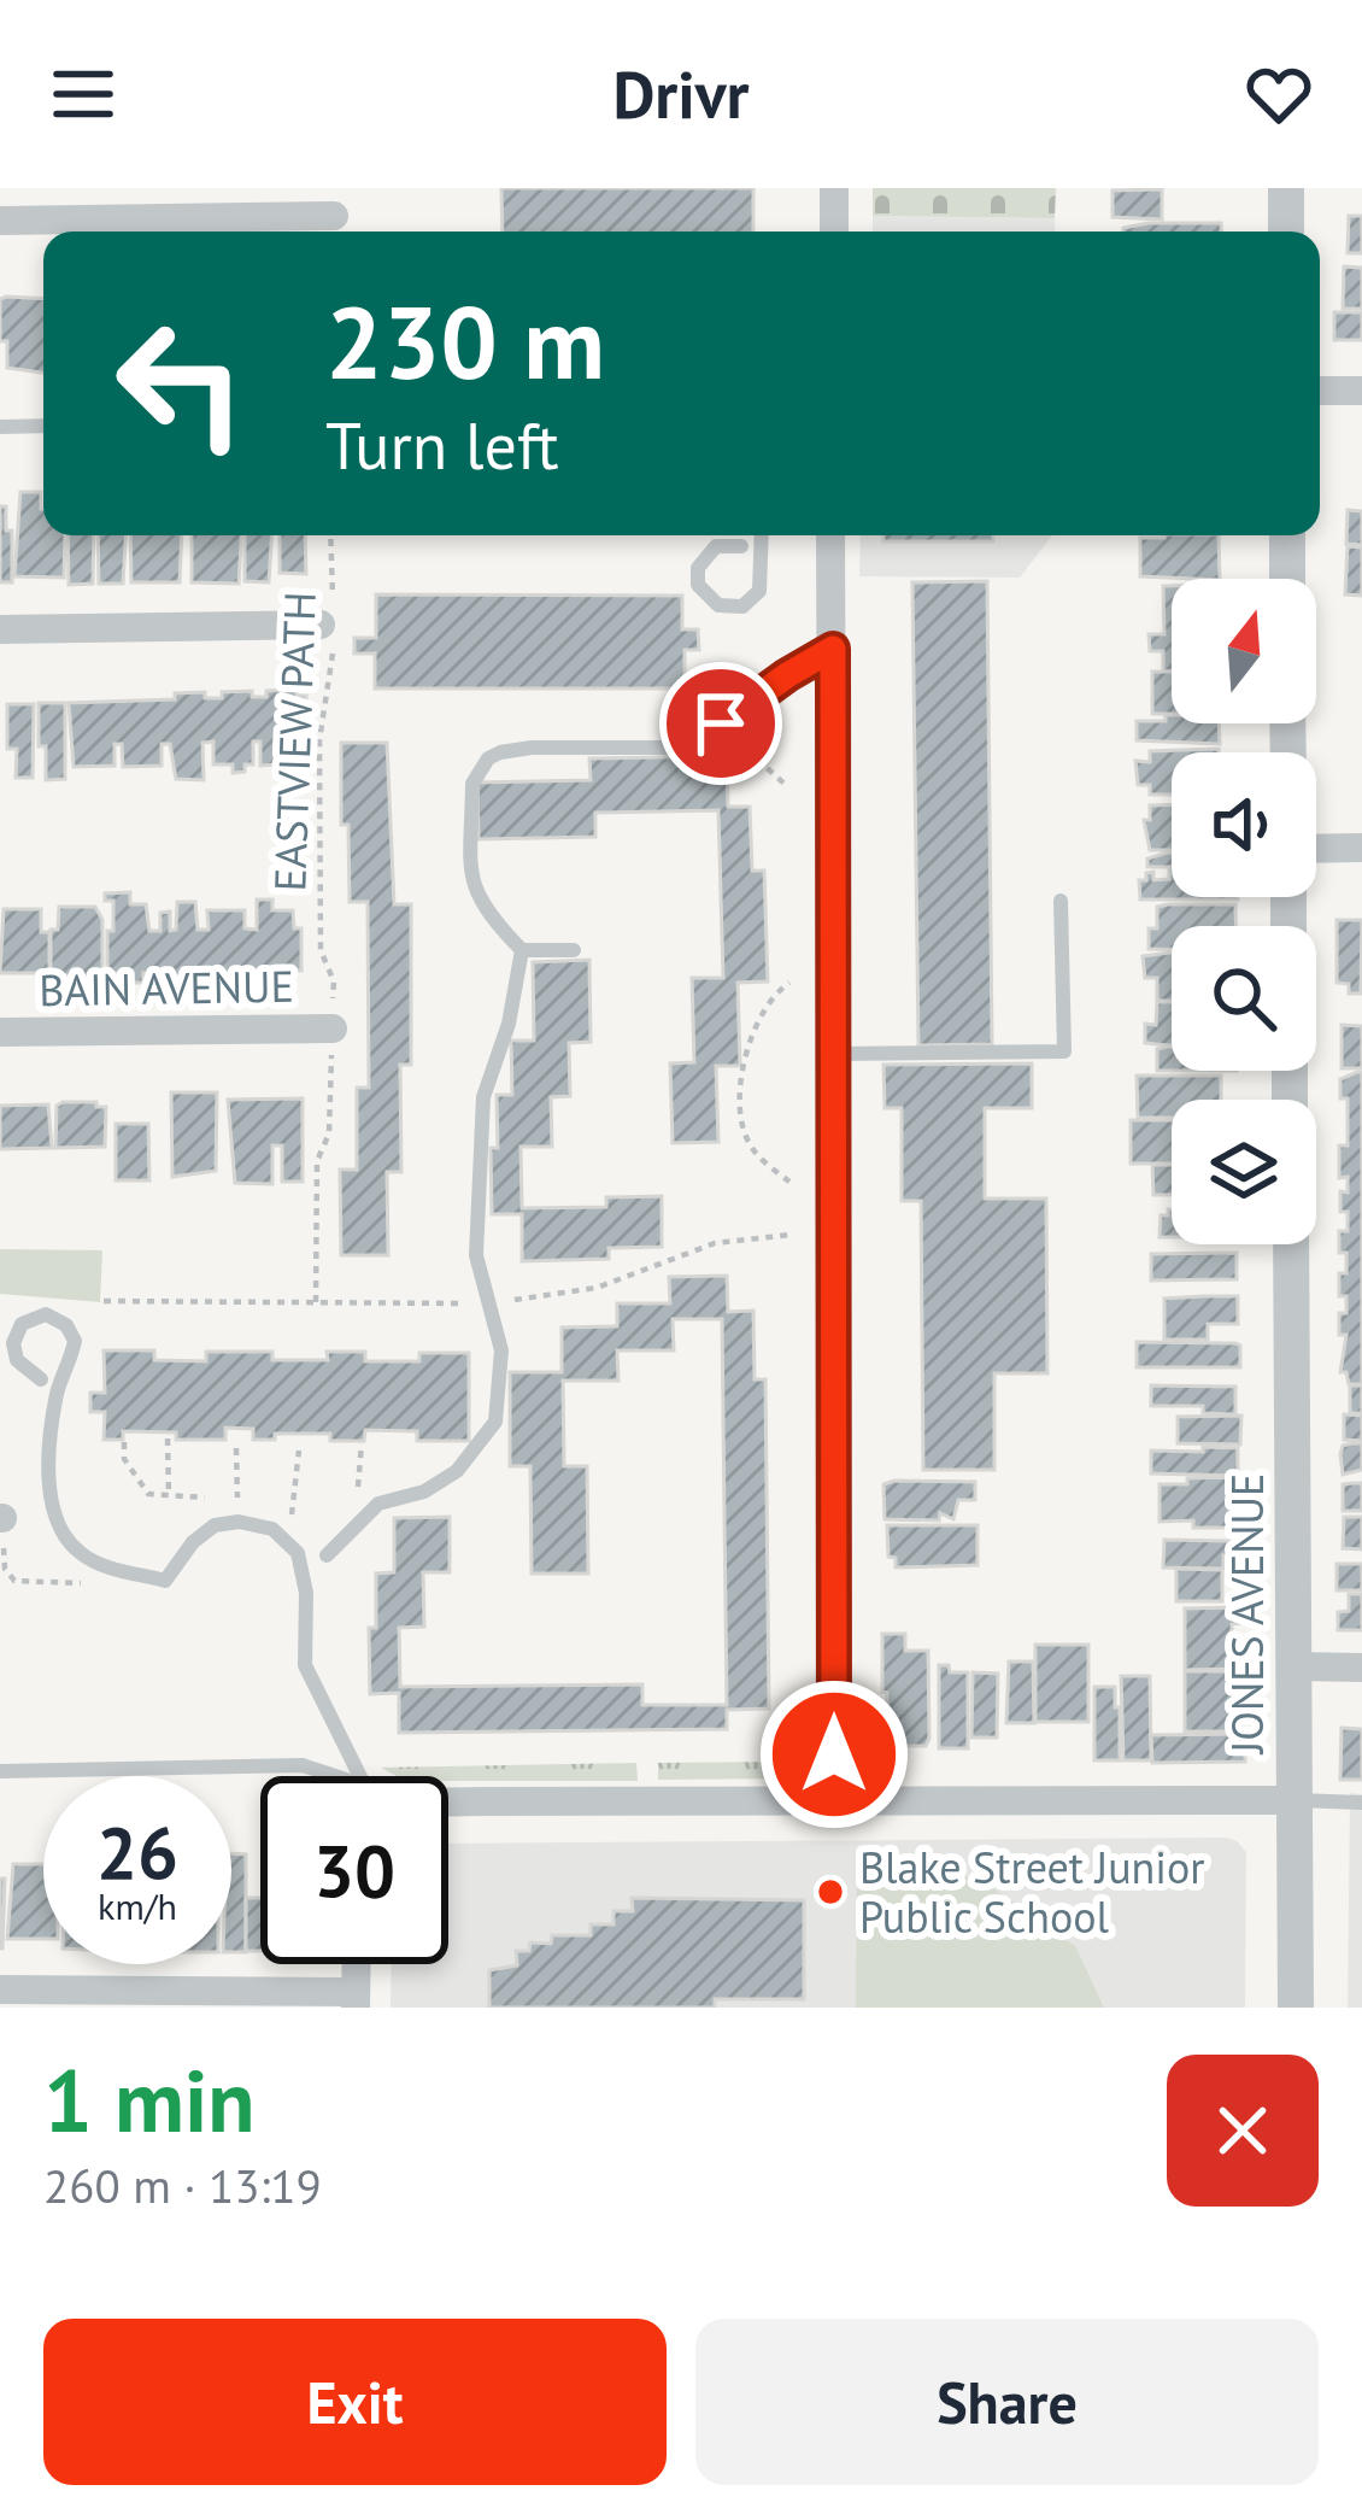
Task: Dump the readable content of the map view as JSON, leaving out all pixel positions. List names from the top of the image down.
{
  "streets": {
    "street": ["BAIN AVENUE", "JONES AVENUE"],
    "path": ["EASTVIEW PATH"]
  },
  "crossings": [
    ["EASTVIEW PATH", "BAIN AVENUE"]
  ],
  "places": ["Blake Street Junior Public School"],
  "north": "top",
  "page": {
    "header": "Drivr",
    "turn": ["230 m", "Turn left"],
    "speed": "26 km/h",
    "limit": "30",
    "heading": ["1 min", "260 m · 13:19"],
    "buttons": ["Exit", "Share"]
  }
}
